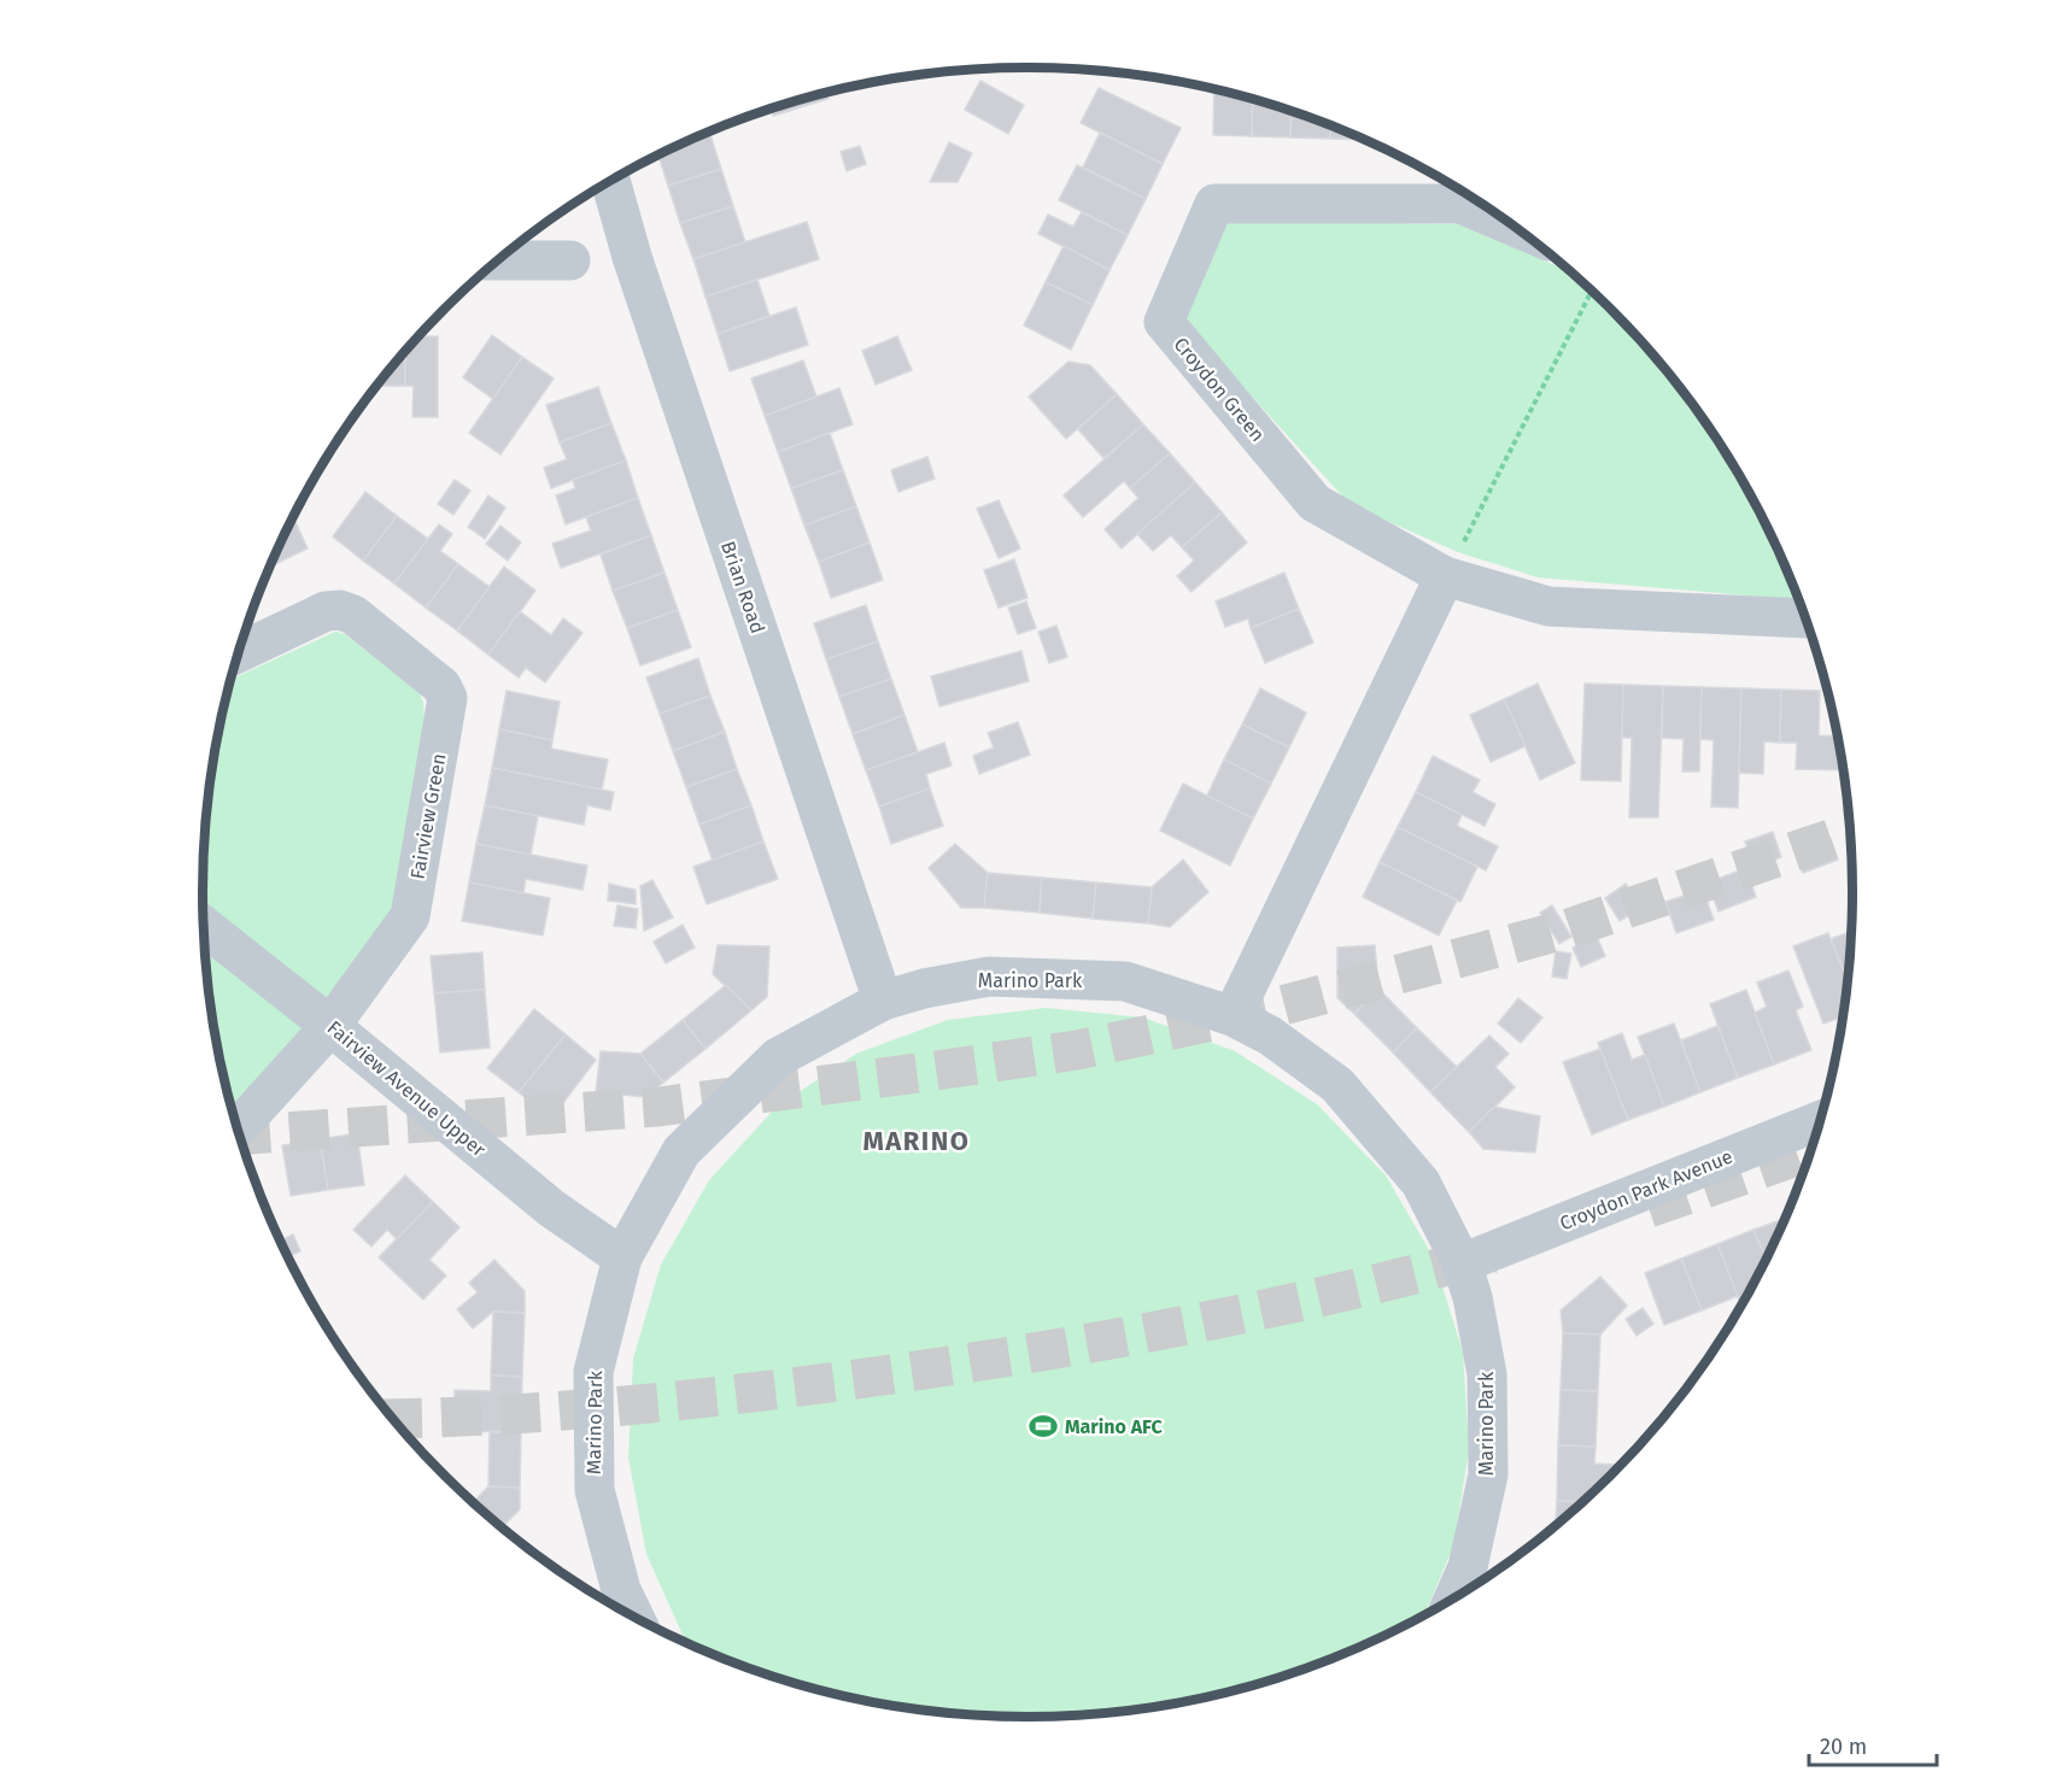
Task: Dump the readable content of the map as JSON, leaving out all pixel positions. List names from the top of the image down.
{
  "streets": {
    "street": [
      "Croydon Green",
      "Brian Road",
      "Fairview Green",
      "Marino Park",
      "Fairview Avenue Upper",
      "Croydon Park Avenue"
    ]
  },
  "crossings": [
    ["Brian Road", "Marino Park"],
    ["Fairview Green", "Fairview Avenue Upper"],
    ["Marino Park", "Fairview Avenue Upper"],
    ["Marino Park", "Croydon Park Avenue"]
  ],
  "districts": ["MARINO"],
  "places": {
    "sports": ["Marino AFC"]
  },
  "scale_bar": "20 m"
}
